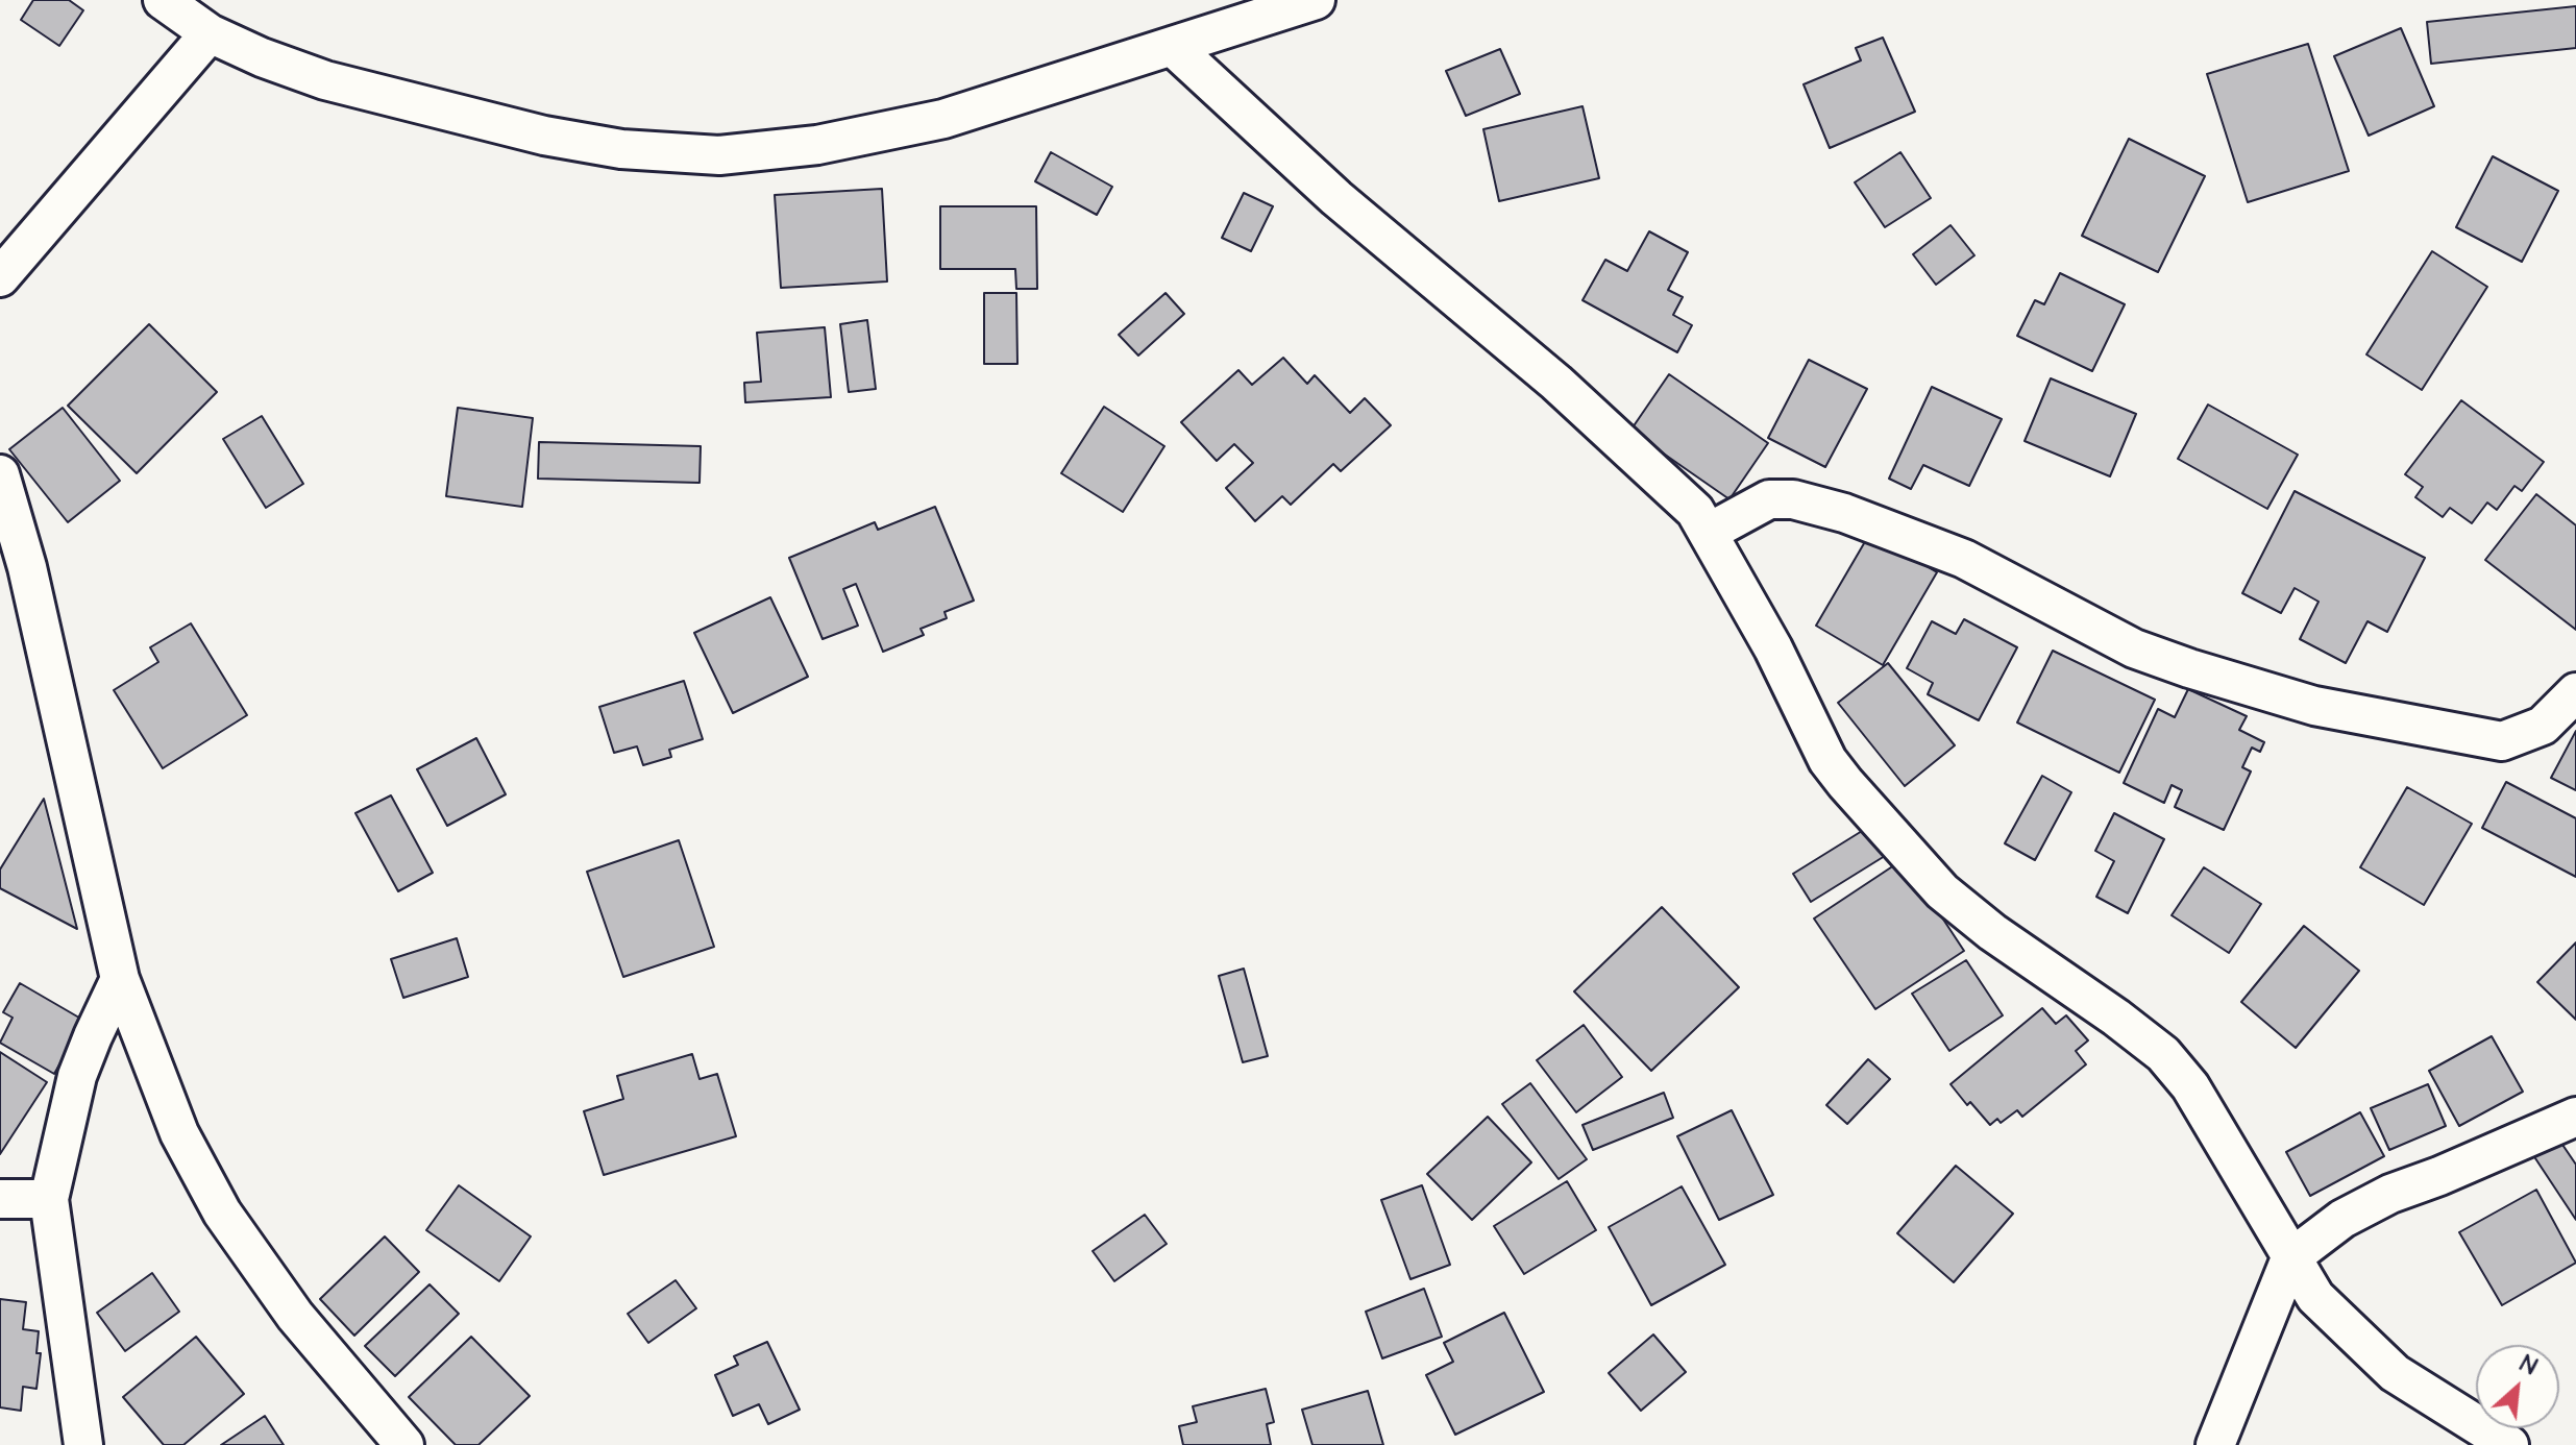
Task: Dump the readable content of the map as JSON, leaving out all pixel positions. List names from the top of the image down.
{
  "north": "top right"
}
